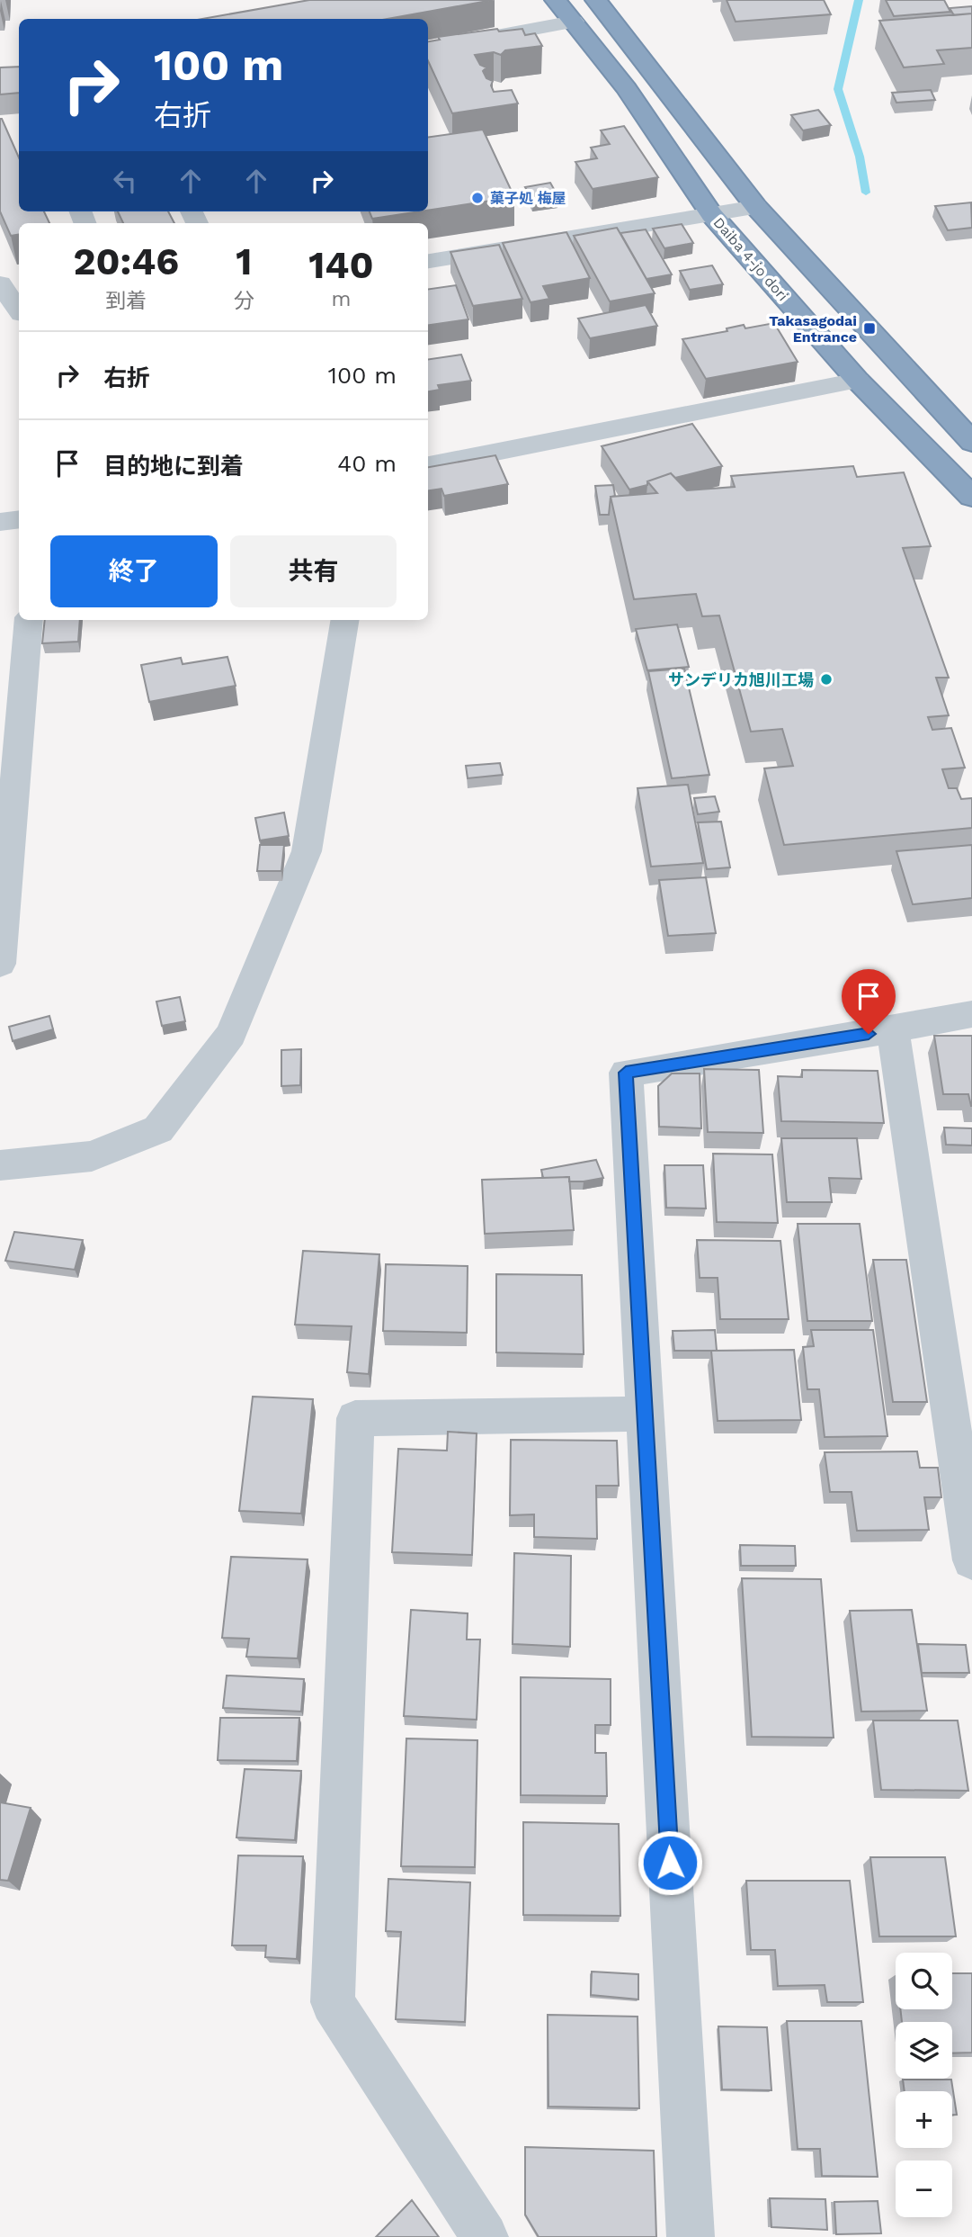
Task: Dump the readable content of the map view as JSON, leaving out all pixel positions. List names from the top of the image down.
{
  "streets": {
    "highway": ["Daiba 4-jo dori"]
  },
  "places": {
    "other": ["菓子処 梅屋", "サンデリカ旭川工場"],
    "transit": ["Takasagodai Entrance"]
  },
  "page": {
    "turn": ["100 m", "右折"],
    "eta": [
      "20:46",
      "到着",
      "1",
      "分",
      "140",
      "m"
    ],
    "list": [
      {
        "name": "右折",
        "value": "100 m"
      },
      {
        "name": "目的地に到着",
        "value": "40 m"
      }
    ],
    "buttons": ["終了", "共有"],
    "map_buttons": ["+", "−"]
  }
}
